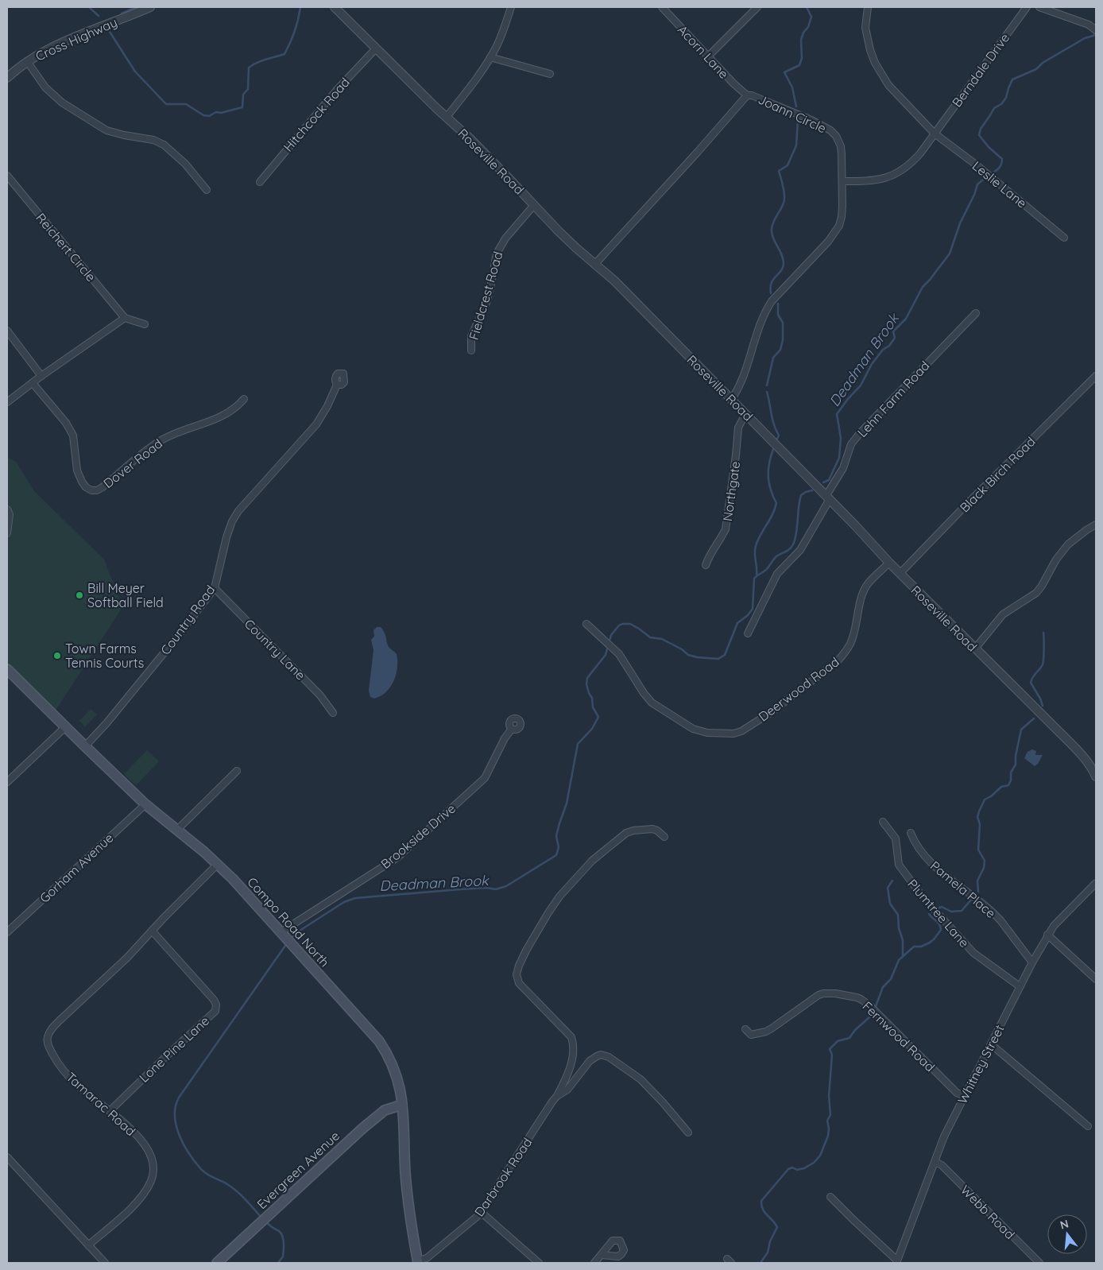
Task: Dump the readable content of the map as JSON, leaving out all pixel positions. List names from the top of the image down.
{
  "streets": {
    "main road": ["Compo Road North", "Evergreen Avenue"],
    "street": [
      "Cross Highway",
      "Acorn Lane",
      "Berndale Drive",
      "Joann Circle",
      "Hitchcock Road",
      "Roseville Road",
      "Leslie Lane",
      "Reichert Circle",
      "Fieldcrest Road",
      "Lehn Farm Road",
      "Dover Road",
      "Black Birch Road",
      "Northgate",
      "Country Road",
      "Country Lane",
      "Deerwood Road",
      "Brookside Drive",
      "Gorham Avenue",
      "Pamela Place",
      "Plumtree Lane",
      "Fernwood Road",
      "Lone Pine Lane",
      "Whitney Street",
      "Tamarac Road",
      "Darbrook Road",
      "Webb Road"
    ]
  },
  "crossings": [
    ["Acorn Lane", "Joann Circle"],
    ["Berndale Drive", "Joann Circle"],
    ["Berndale Drive", "Leslie Lane"],
    ["Joann Circle", "Roseville Road"],
    ["Hitchcock Road", "Roseville Road"],
    ["Roseville Road", "Fieldcrest Road"],
    ["Roseville Road", "Lehn Farm Road"],
    ["Roseville Road", "Black Birch Road"],
    ["Roseville Road", "Northgate"],
    ["Roseville Road", "Deerwood Road"],
    ["Country Road", "Country Lane"],
    ["Country Road", "Compo Road North"],
    ["Brookside Drive", "Compo Road North"],
    ["Gorham Avenue", "Compo Road North"],
    ["Pamela Place", "Whitney Street"],
    ["Plumtree Lane", "Whitney Street"],
    ["Compo Road North", "Tamarac Road"],
    ["Compo Road North", "Evergreen Avenue"],
    ["Compo Road North", "Darbrook Road"],
    ["Fernwood Road", "Whitney Street"],
    ["Lone Pine Lane", "Tamarac Road"],
    ["Whitney Street", "Webb Road"]
  ],
  "water": ["Deadman Brook"],
  "places": ["Bill Meyer Softball Field", "Town Farms Tennis Courts"],
  "north": "top"
}
